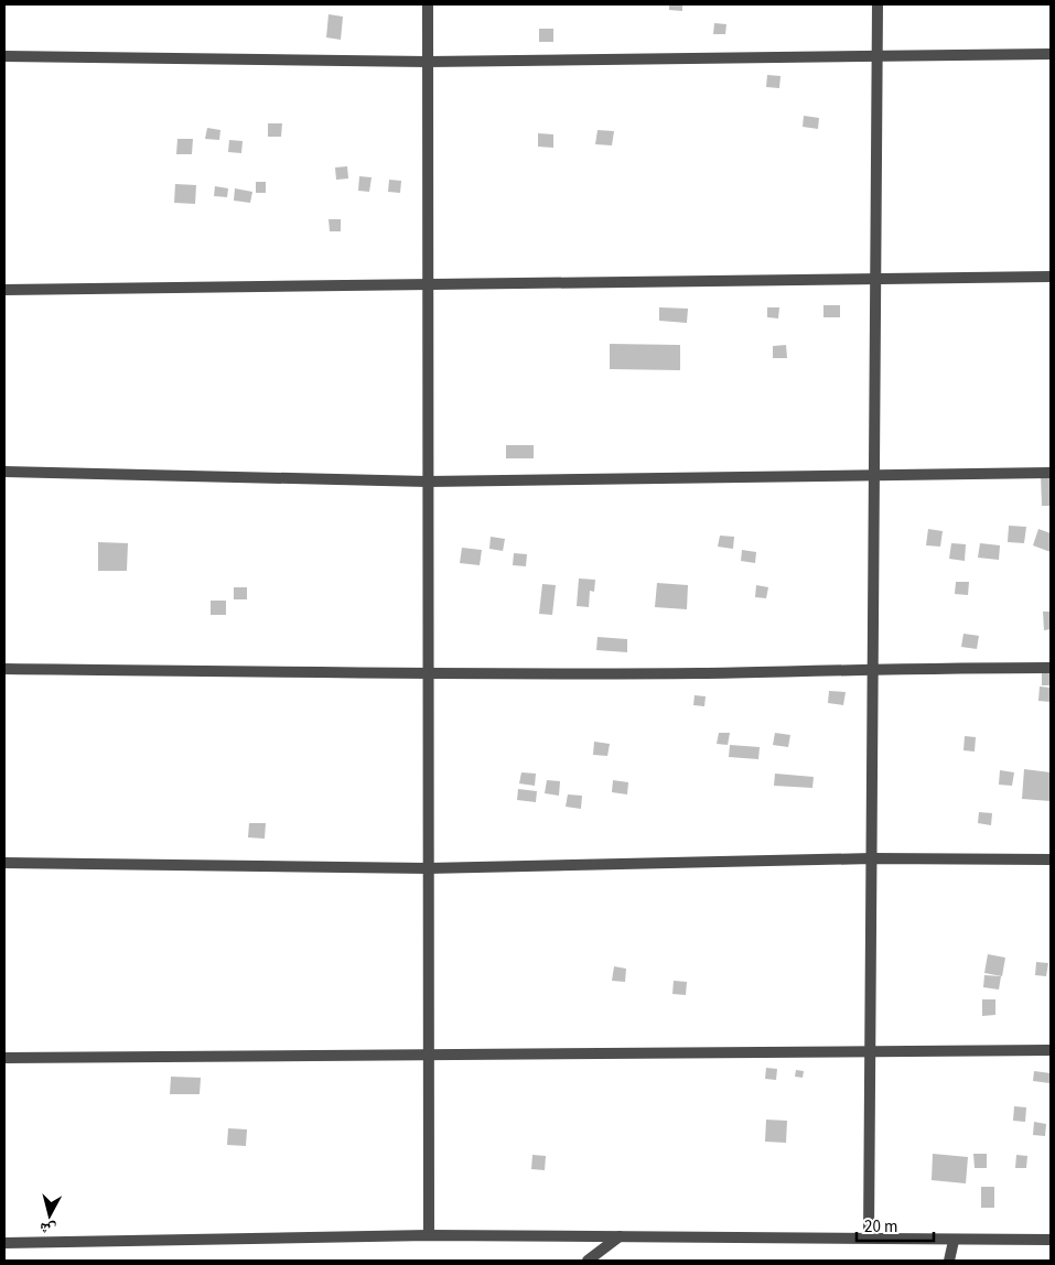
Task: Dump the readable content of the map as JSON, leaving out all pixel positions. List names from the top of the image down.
{
  "scale_bar": "20 m",
  "north": "bottom"
}
